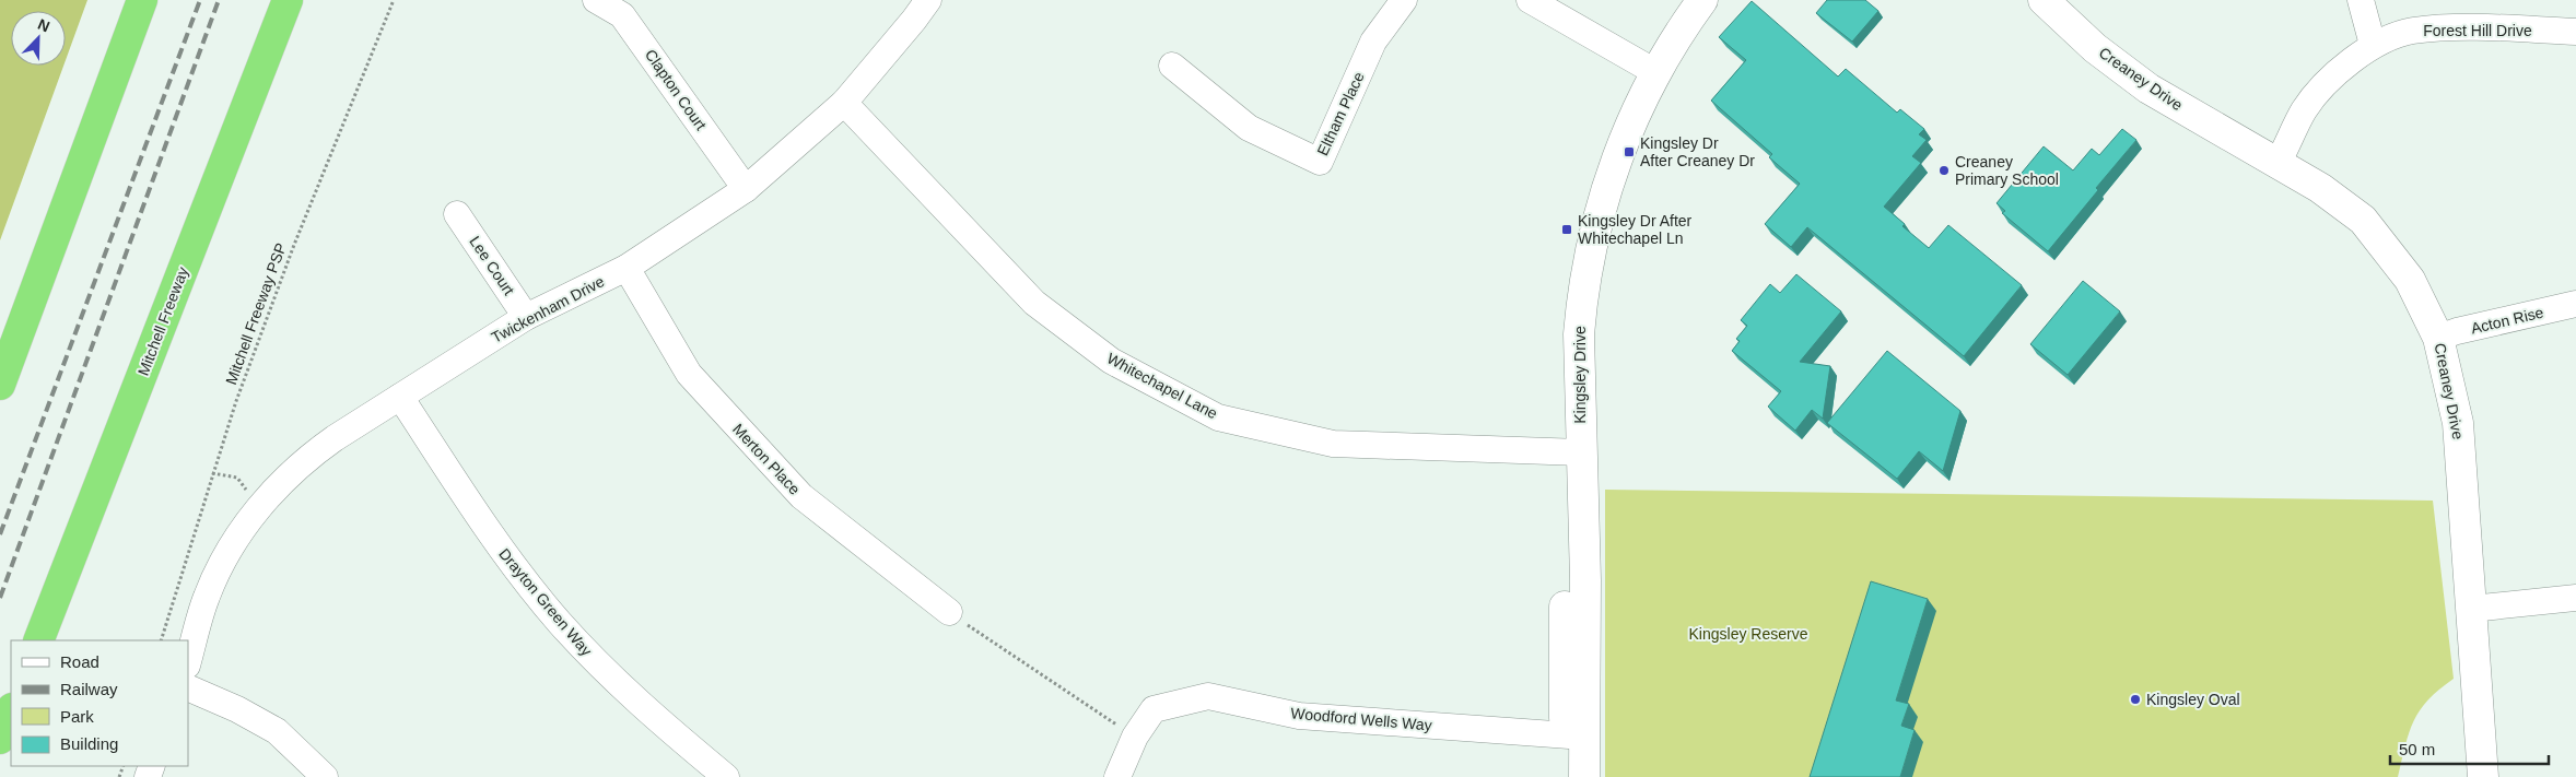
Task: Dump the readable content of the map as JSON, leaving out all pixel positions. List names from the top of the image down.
{
  "streets": {
    "highway": ["Mitchell Freeway"],
    "street": [
      "Forest Hill Drive",
      "Creaney Drive",
      "Clapton Court",
      "Eltham Place",
      "Lee Court",
      "Twickenham Drive",
      "Acton Rise",
      "Kingsley Drive",
      "Whitechapel Lane",
      "Merton Place",
      "Drayton Green Way",
      "Woodford Wells Way"
    ],
    "path": ["Mitchell Freeway PSP"]
  },
  "crossings": [
    ["Forest Hill Drive", "Creaney Drive"],
    ["Creaney Drive", "Acton Rise"],
    ["Clapton Court", "Twickenham Drive"],
    ["Lee Court", "Twickenham Drive"],
    ["Twickenham Drive", "Whitechapel Lane"],
    ["Twickenham Drive", "Merton Place"],
    ["Twickenham Drive", "Drayton Green Way"],
    ["Kingsley Drive", "Whitechapel Lane"],
    ["Kingsley Drive", "Woodford Wells Way"]
  ],
  "parks": ["Kingsley Reserve"],
  "places": {
    "transit": ["Kingsley Dr After Creaney Dr", "Kingsley Dr After Whitechapel Ln"],
    "other": ["Creaney Primary School", "Kingsley Oval"]
  },
  "legend": [
    "Road",
    "Railway",
    "Park",
    "Building"
  ],
  "scale_bar": "50 m",
  "north": "top right"
}
